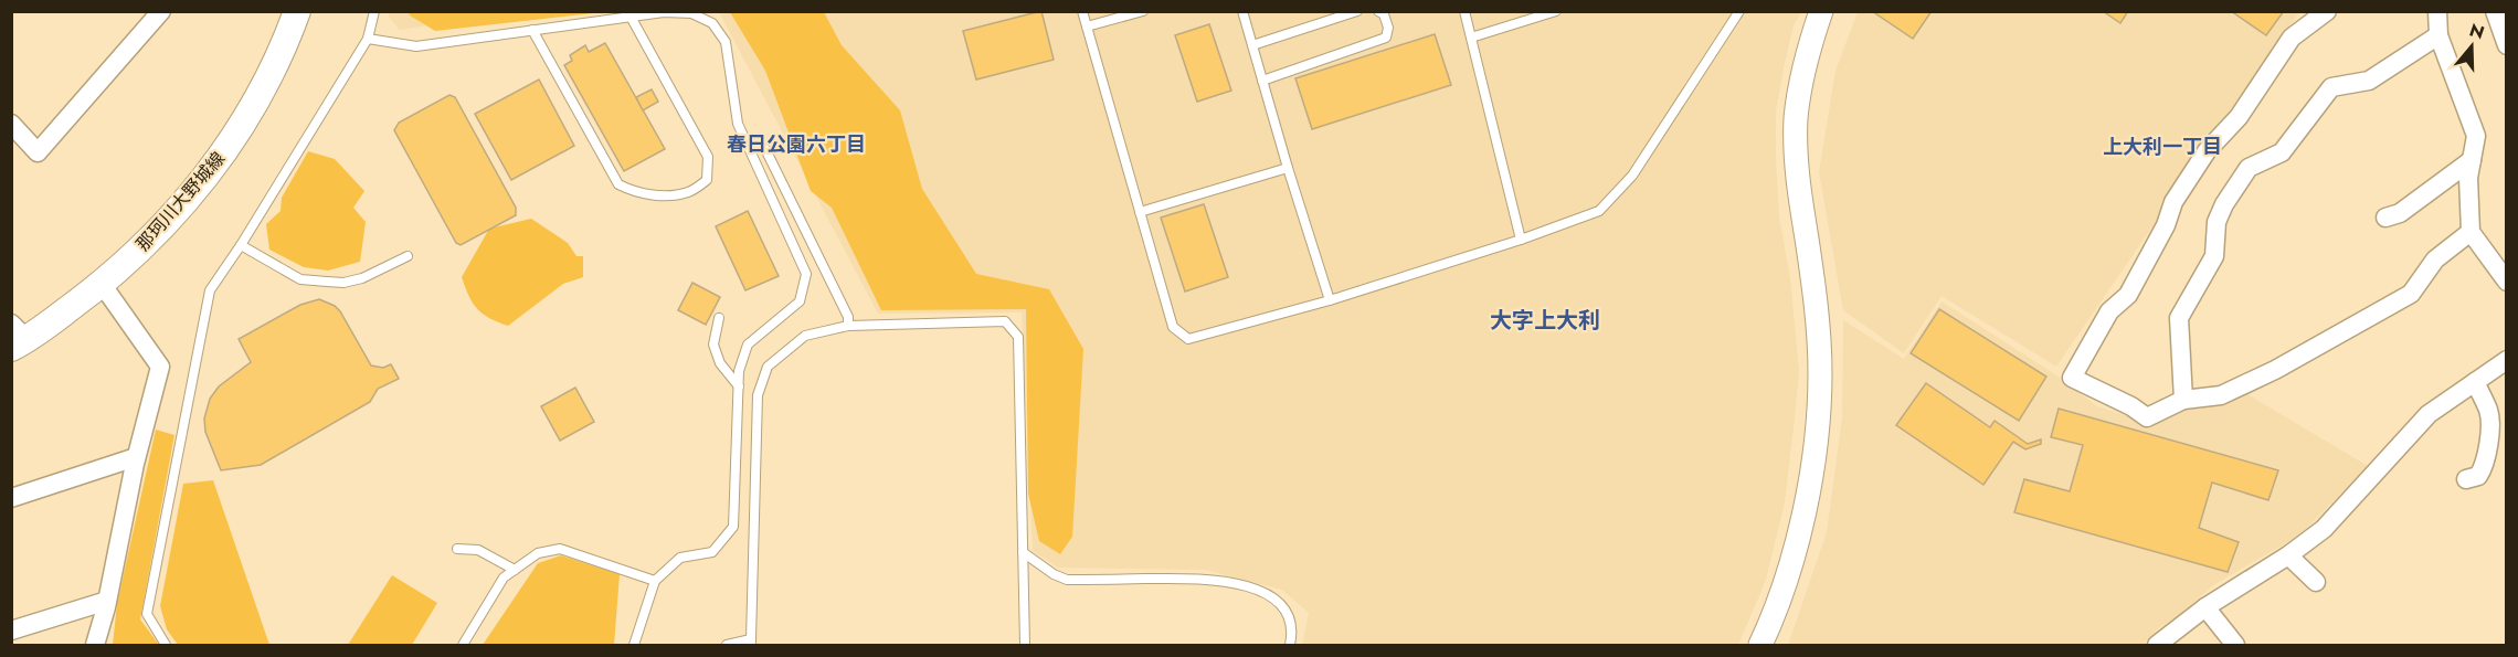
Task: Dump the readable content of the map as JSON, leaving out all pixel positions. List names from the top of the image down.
{
  "streets": {
    "main road": ["那珂川大野城線"]
  },
  "districts": ["春日公園六丁目", "上大利一丁目", "大字上大利"],
  "north": "top"
}
